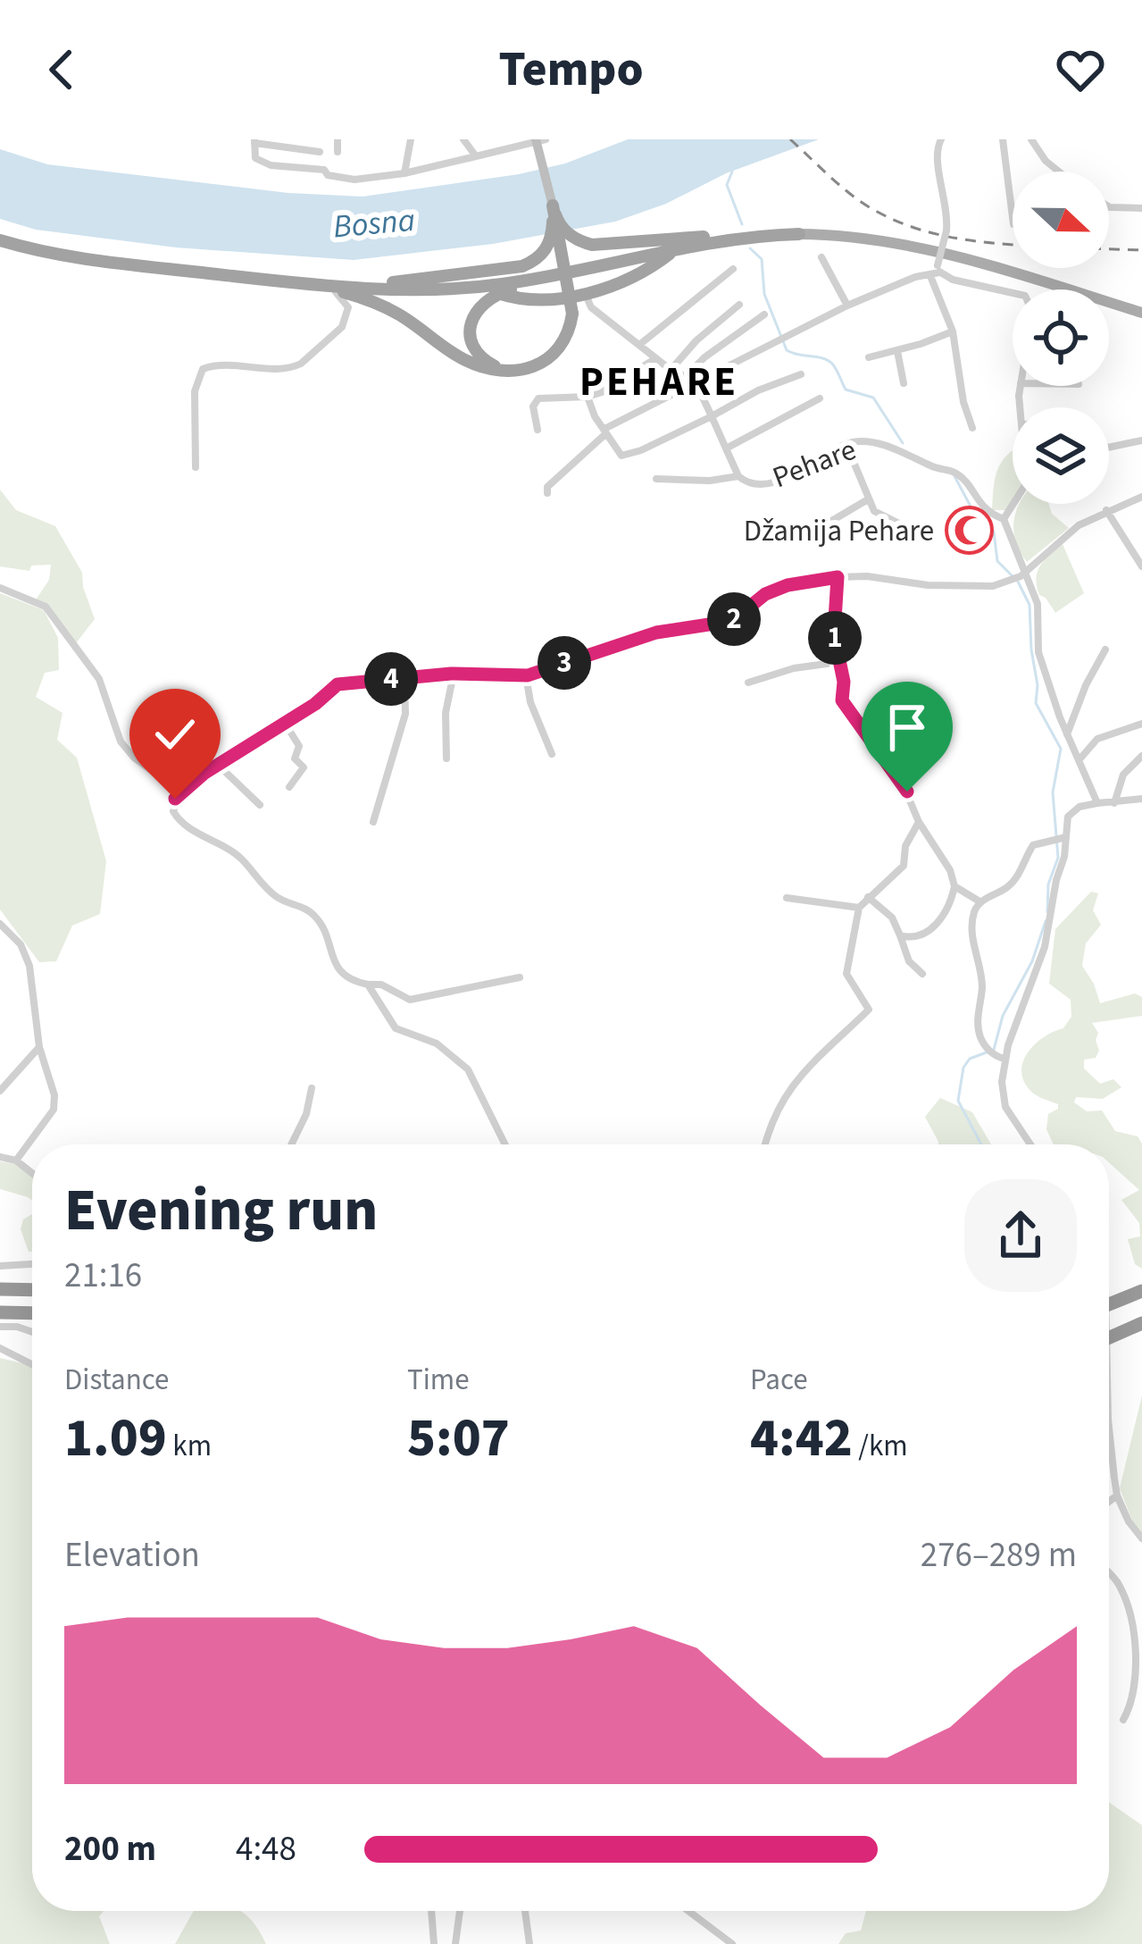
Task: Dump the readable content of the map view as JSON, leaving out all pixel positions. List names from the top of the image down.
{
  "streets": {
    "street": ["Pehare"]
  },
  "districts": ["PEHARE"],
  "water": ["Bosna"],
  "places": {
    "mosque": ["Džamija Pehare"]
  },
  "north": "right",
  "page": {
    "header": "Tempo",
    "pins": [
      "2",
      "1",
      "3",
      "4"
    ],
    "heading": ["Evening run", "21:16"],
    "stats": [
      ["Distance", "1.09 km"],
      ["Time", "5:07"],
      ["Pace", "4:42 /km"]
    ],
    "chart": ["Elevation", "276–289 m"],
    "list": [
      {
        "name": "200 m",
        "note": "4:48"
      }
    ]
  }
}
